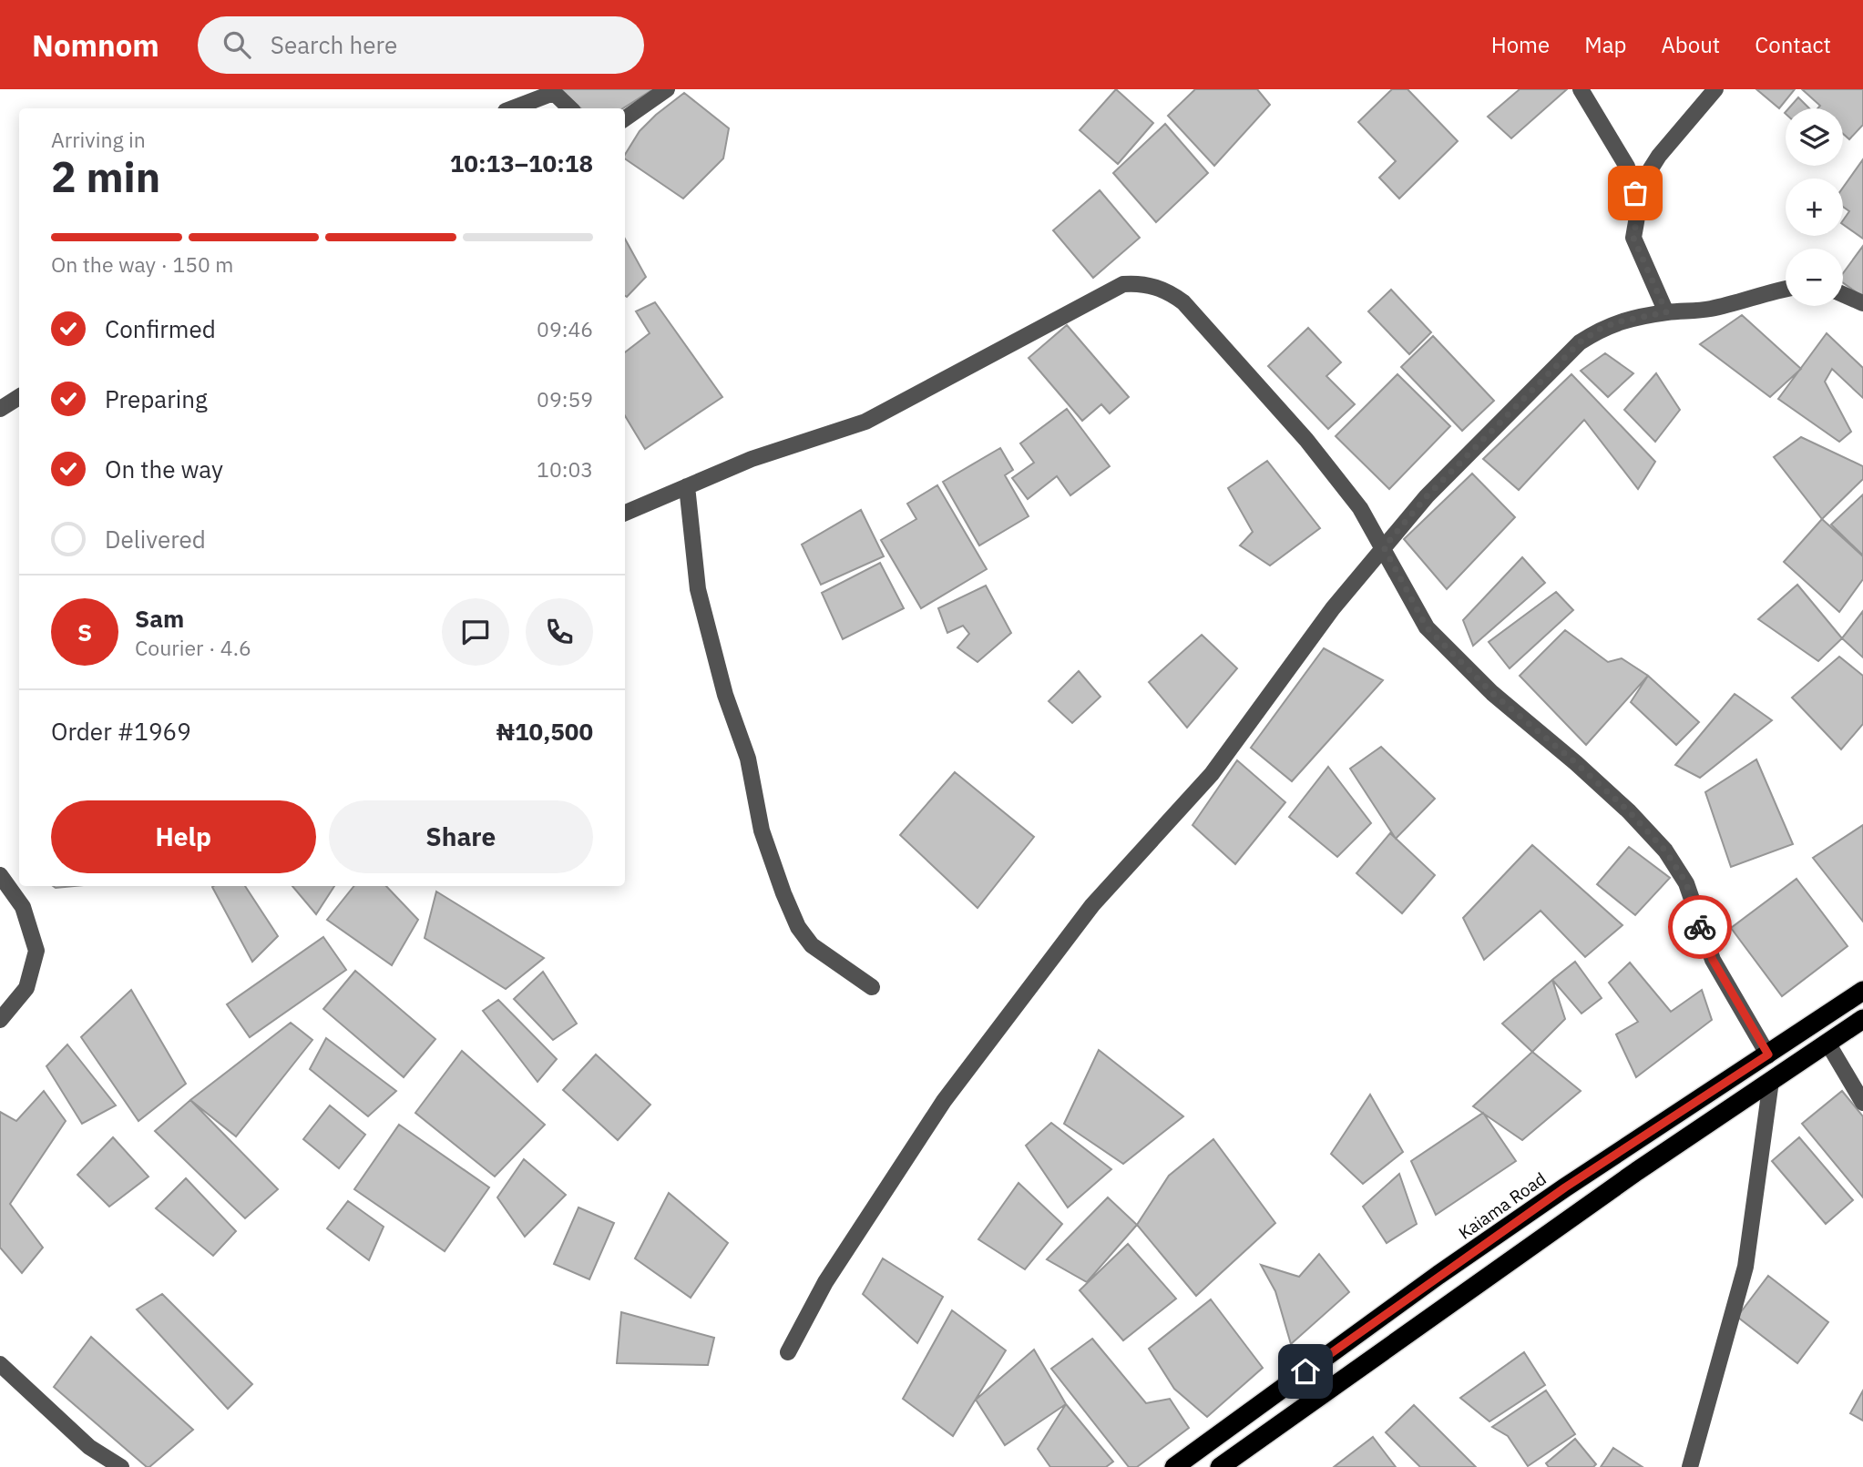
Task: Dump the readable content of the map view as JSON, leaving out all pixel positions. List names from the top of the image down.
{
  "streets": {
    "highway": ["Kaiama Road"]
  },
  "page": {
    "header": "Nomnom",
    "search": "Search here",
    "nav": [
      "Home",
      "Map",
      "About",
      "Contact"
    ],
    "map_buttons": ["+", "−"],
    "heading": ["2 min", "Arriving in", "10:13–10:18"],
    "panel": [
      "Sam",
      "Courier · 4.6",
      "Order #1969",
      "₦10,500"
    ],
    "bar": "On the way · 150 m",
    "list": [
      ["Confirmed", "09:46"],
      ["Preparing", "09:59"],
      ["On the way", "10:03"],
      "Delivered"
    ],
    "round": "S",
    "buttons": ["Help", "Share"]
  }
}
